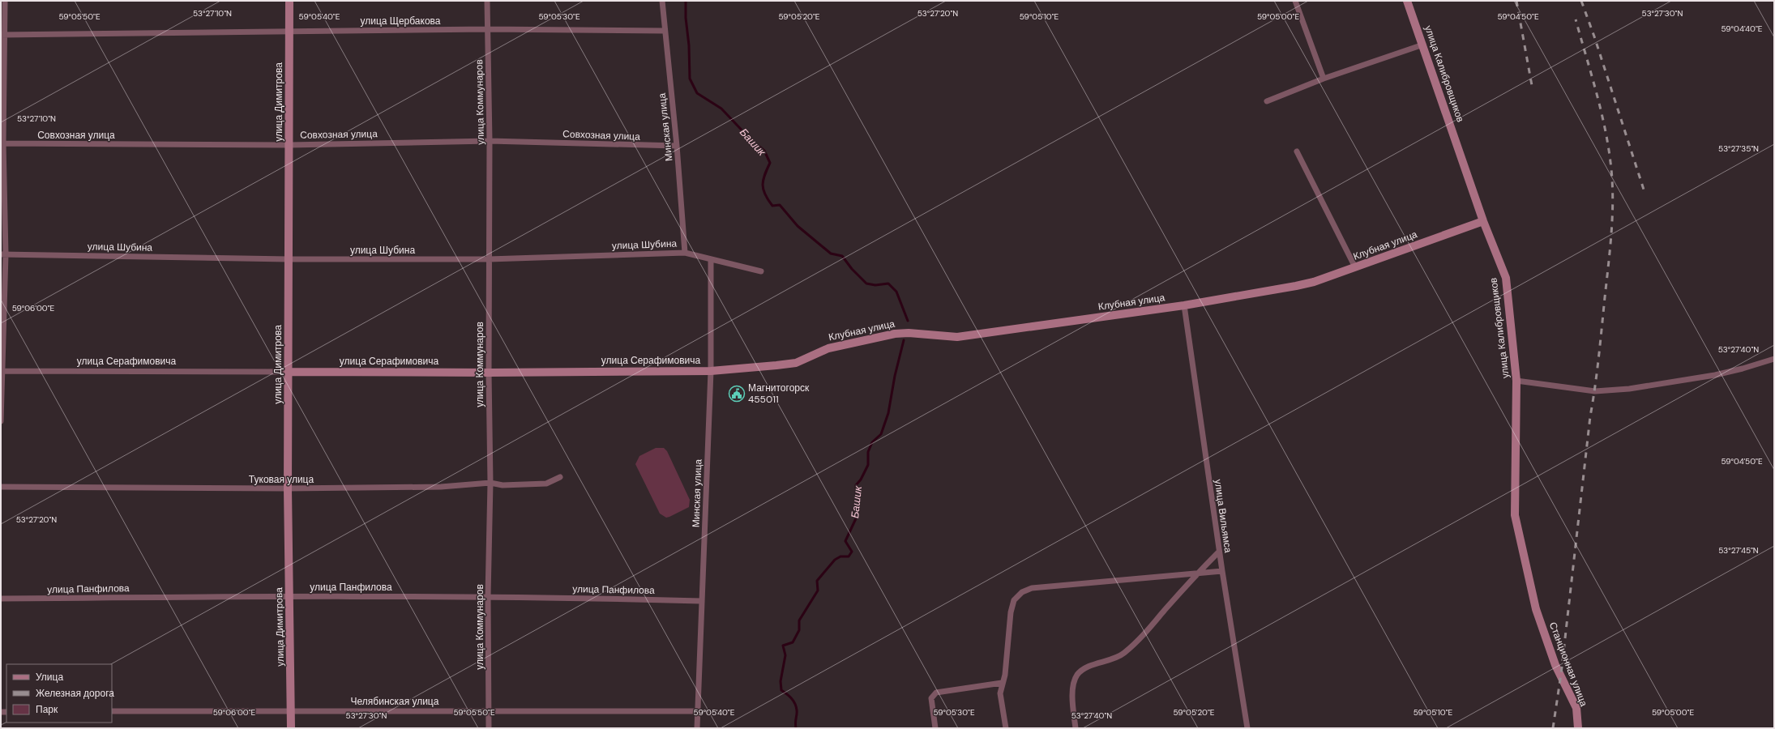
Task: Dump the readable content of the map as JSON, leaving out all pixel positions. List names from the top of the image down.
{
  "streets": {
    "street": [
      "улица Щербакова",
      "улица Калибровщиков",
      "улица Димитрова",
      "улица Коммунаров",
      "Минская улица",
      "Совхозная улица",
      "улица Шубина",
      "Клубная улица",
      "улица Серафимовича",
      "Туковая улица",
      "улица Вильямса",
      "улица Панфилова",
      "Станционная улица",
      "Челябинская улица"
    ]
  },
  "crossings": [
    ["улица Щербакова", "улица Димитрова"],
    ["улица Щербакова", "улица Коммунаров"],
    ["улица Щербакова", "Минская улица"],
    ["улица Калибровщиков", "Клубная улица"],
    ["улица Калибровщиков", "Станционная улица"],
    ["улица Димитрова", "Совхозная улица"],
    ["улица Димитрова", "улица Шубина"],
    ["улица Димитрова", "улица Серафимовича"],
    ["улица Димитрова", "Туковая улица"],
    ["улица Димитрова", "улица Панфилова"],
    ["улица Димитрова", "Челябинская улица"],
    ["улица Коммунаров", "Совхозная улица"],
    ["улица Коммунаров", "улица Шубина"],
    ["улица Коммунаров", "улица Серафимовича"],
    ["улица Коммунаров", "Туковая улица"],
    ["улица Коммунаров", "улица Панфилова"],
    ["улица Коммунаров", "Челябинская улица"],
    ["Минская улица", "Совхозная улица"],
    ["Минская улица", "улица Шубина"],
    ["Минская улица", "улица Серафимовича"],
    ["Минская улица", "улица Панфилова"],
    ["Минская улица", "Челябинская улица"],
    ["Клубная улица", "улица Серафимовича"],
    ["Клубная улица", "улица Вильямса"]
  ],
  "water": ["Башик"],
  "places": {
    "public building": ["Магнитогорск 455011"]
  },
  "legend": ["Улица", "Железная дорога", "Парк"],
  "coordinates": [
    "53°27'20\"N",
    "53°27'30\"N",
    "53°27'10\"N",
    "59°05'10\"E",
    "59°05'50\"E",
    "59°05'40\"E",
    "59°05'30\"E",
    "59°05'20\"E",
    "59°05'00\"E",
    "59°04'50\"E",
    "59°04'40\"E",
    "53°27'35\"N",
    "59°06'00\"E",
    "53°27'40\"N",
    "53°27'45\"N"
  ]
}
